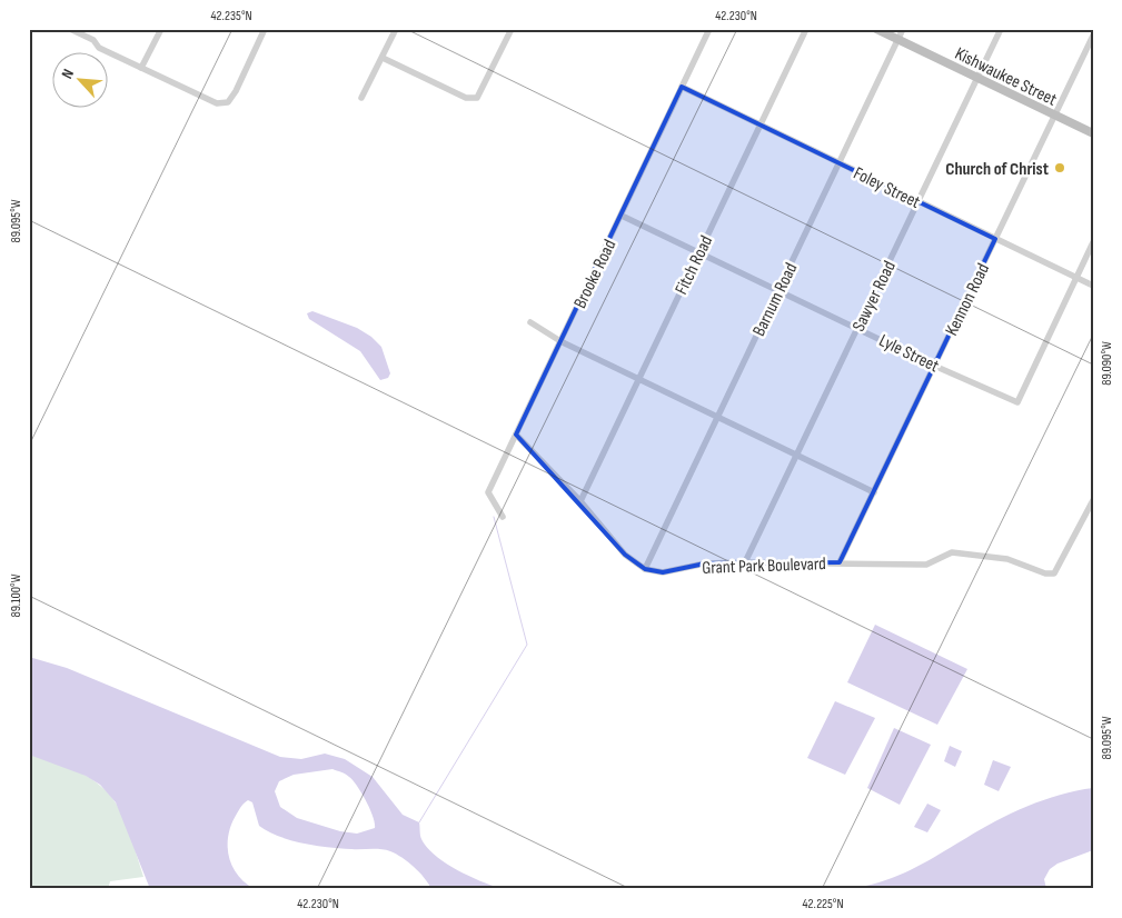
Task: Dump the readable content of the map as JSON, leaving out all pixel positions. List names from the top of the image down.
{
  "streets": {
    "street": [
      "Kishwaukee Street",
      "Foley Street",
      "Fitch Road",
      "Brooke Road",
      "Sawyer Road",
      "Barnum Road",
      "Kennon Road",
      "Lyle Street",
      "Grant Park Boulevard"
    ]
  },
  "crossings": [
    ["Kishwaukee Street", "Sawyer Road"],
    ["Kishwaukee Street", "Barnum Road"],
    ["Kishwaukee Street", "Kennon Road"],
    ["Foley Street", "Fitch Road"],
    ["Foley Street", "Brooke Road"],
    ["Foley Street", "Sawyer Road"],
    ["Foley Street", "Barnum Road"],
    ["Foley Street", "Kennon Road"],
    ["Foley Street", "Lyle Street"],
    ["Fitch Road", "Lyle Street"],
    ["Brooke Road", "Lyle Street"],
    ["Sawyer Road", "Lyle Street"],
    ["Sawyer Road", "Grant Park Boulevard"],
    ["Barnum Road", "Lyle Street"],
    ["Barnum Road", "Grant Park Boulevard"],
    ["Kennon Road", "Lyle Street"],
    ["Kennon Road", "Grant Park Boulevard"]
  ],
  "places": ["Church of Christ"],
  "north": "top left",
  "coordinates": [
    "42.235°N",
    "42.230°N",
    "89.095°W",
    "89.090°W",
    "89.100°W",
    "42.225°N"
  ]
}
